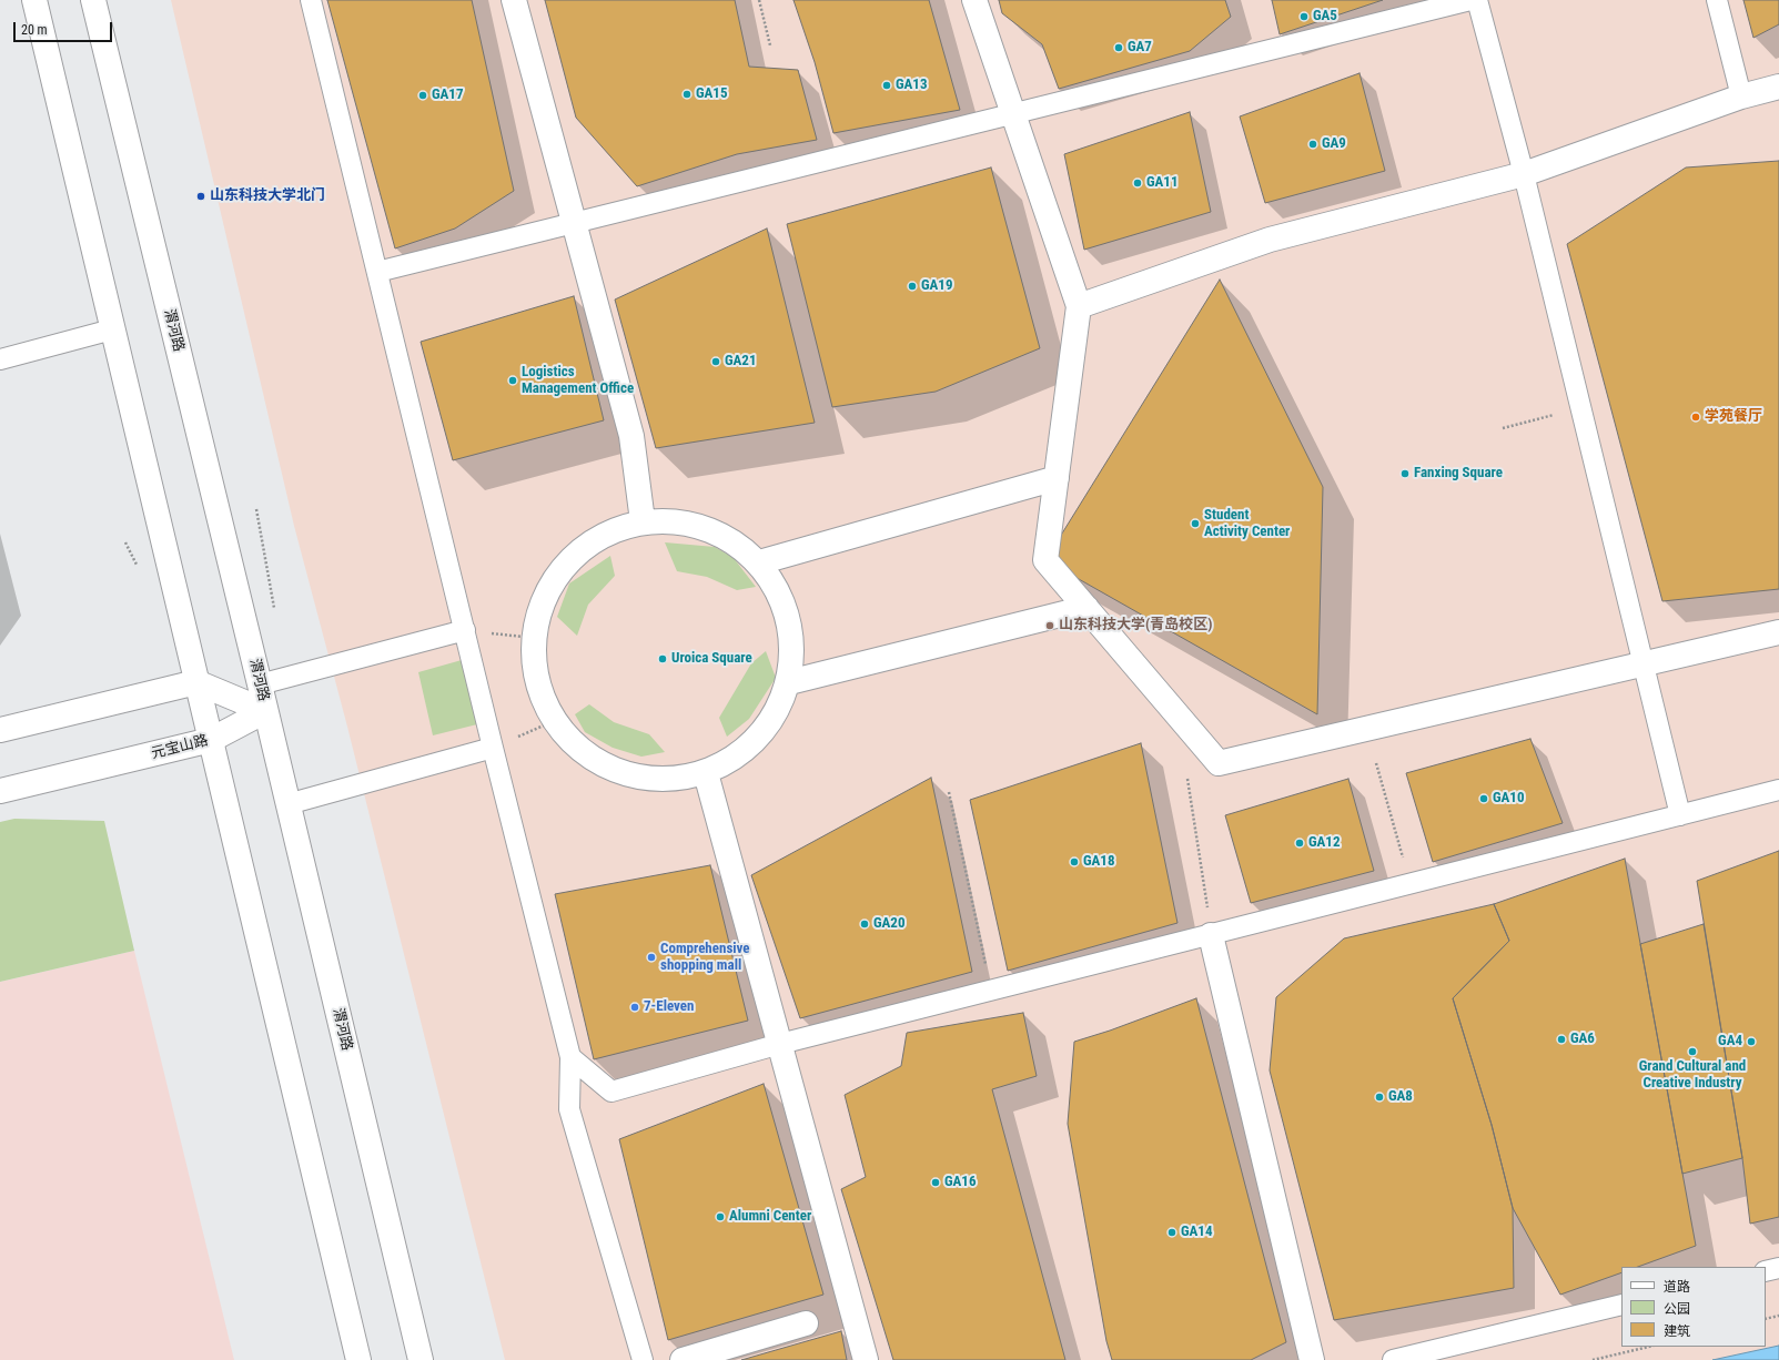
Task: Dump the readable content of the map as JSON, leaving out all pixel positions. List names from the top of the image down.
{
  "streets": {
    "street": ["渭河路", "元宝山路"]
  },
  "crossings": [
    ["渭河路", "元宝山路"]
  ],
  "places": [
    "GA5",
    "GA7",
    "GA13",
    "GA15",
    "GA17",
    "GA9",
    "GA11",
    "山东科技大学北门",
    "GA19",
    "GA21",
    "Logistics Management Office",
    "学苑餐厅",
    "Fanxing Square",
    "Student Activity Center",
    "山东科技大学(青岛校区)",
    "Uroica Square",
    "GA10",
    "GA12",
    "GA18",
    "GA20",
    "Comprehensive shopping mall",
    "7-Eleven",
    "GA6",
    "GA4",
    "Grand Cultural and Creative Industry",
    "GA8",
    "GA16",
    "Alumni Center",
    "GA14"
  ],
  "legend": ["道路", "公园", "建筑"],
  "scale_bar": "20 m"
}
